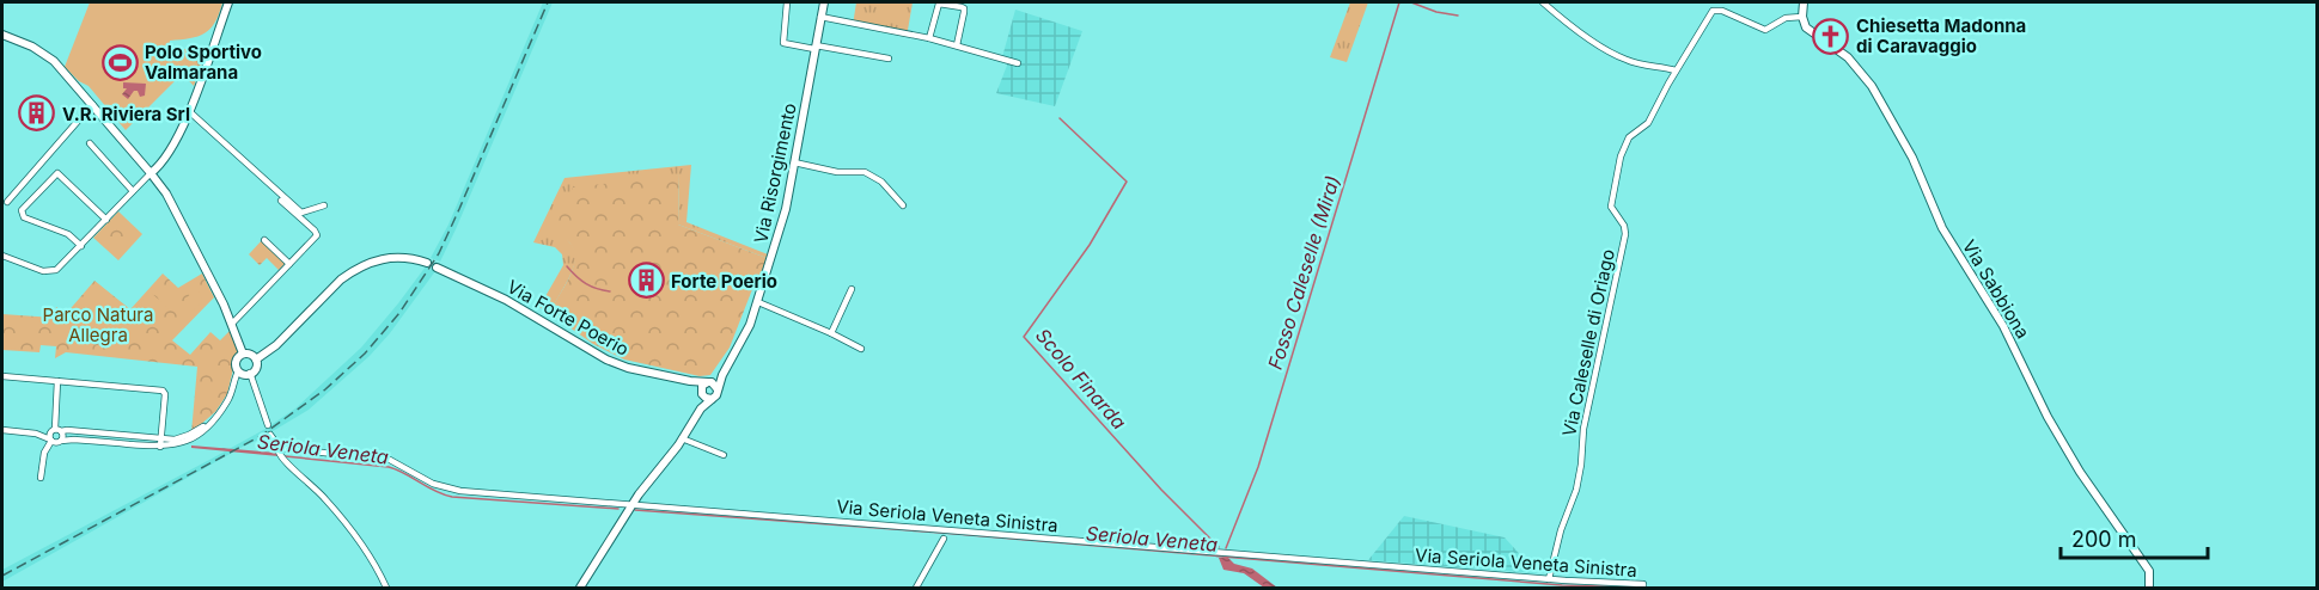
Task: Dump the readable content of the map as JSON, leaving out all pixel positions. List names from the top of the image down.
{
  "streets": {
    "street": [
      "Via Risorgimento",
      "Via Sabbiona",
      "Via Forte Poerio",
      "Via Caleselle di Oriago",
      "Via Seriola Veneta Sinistra"
    ]
  },
  "crossings": [
    ["Via Risorgimento", "Via Seriola Veneta Sinistra"],
    ["Via Caleselle di Oriago", "Via Seriola Veneta Sinistra"]
  ],
  "water": ["Fosso Caleselle (Mira)", "Scolo Finarda", "Seriola Veneta"],
  "parks": ["Parco Natura Allegra"],
  "places": {
    "church": ["Chiesetta Madonna di Caravaggio"],
    "sports": ["Polo Sportivo Valmarana"],
    "building": ["V.R. Riviera Srl", "Forte Poerio"]
  },
  "scale_bar": "200 m"
}
